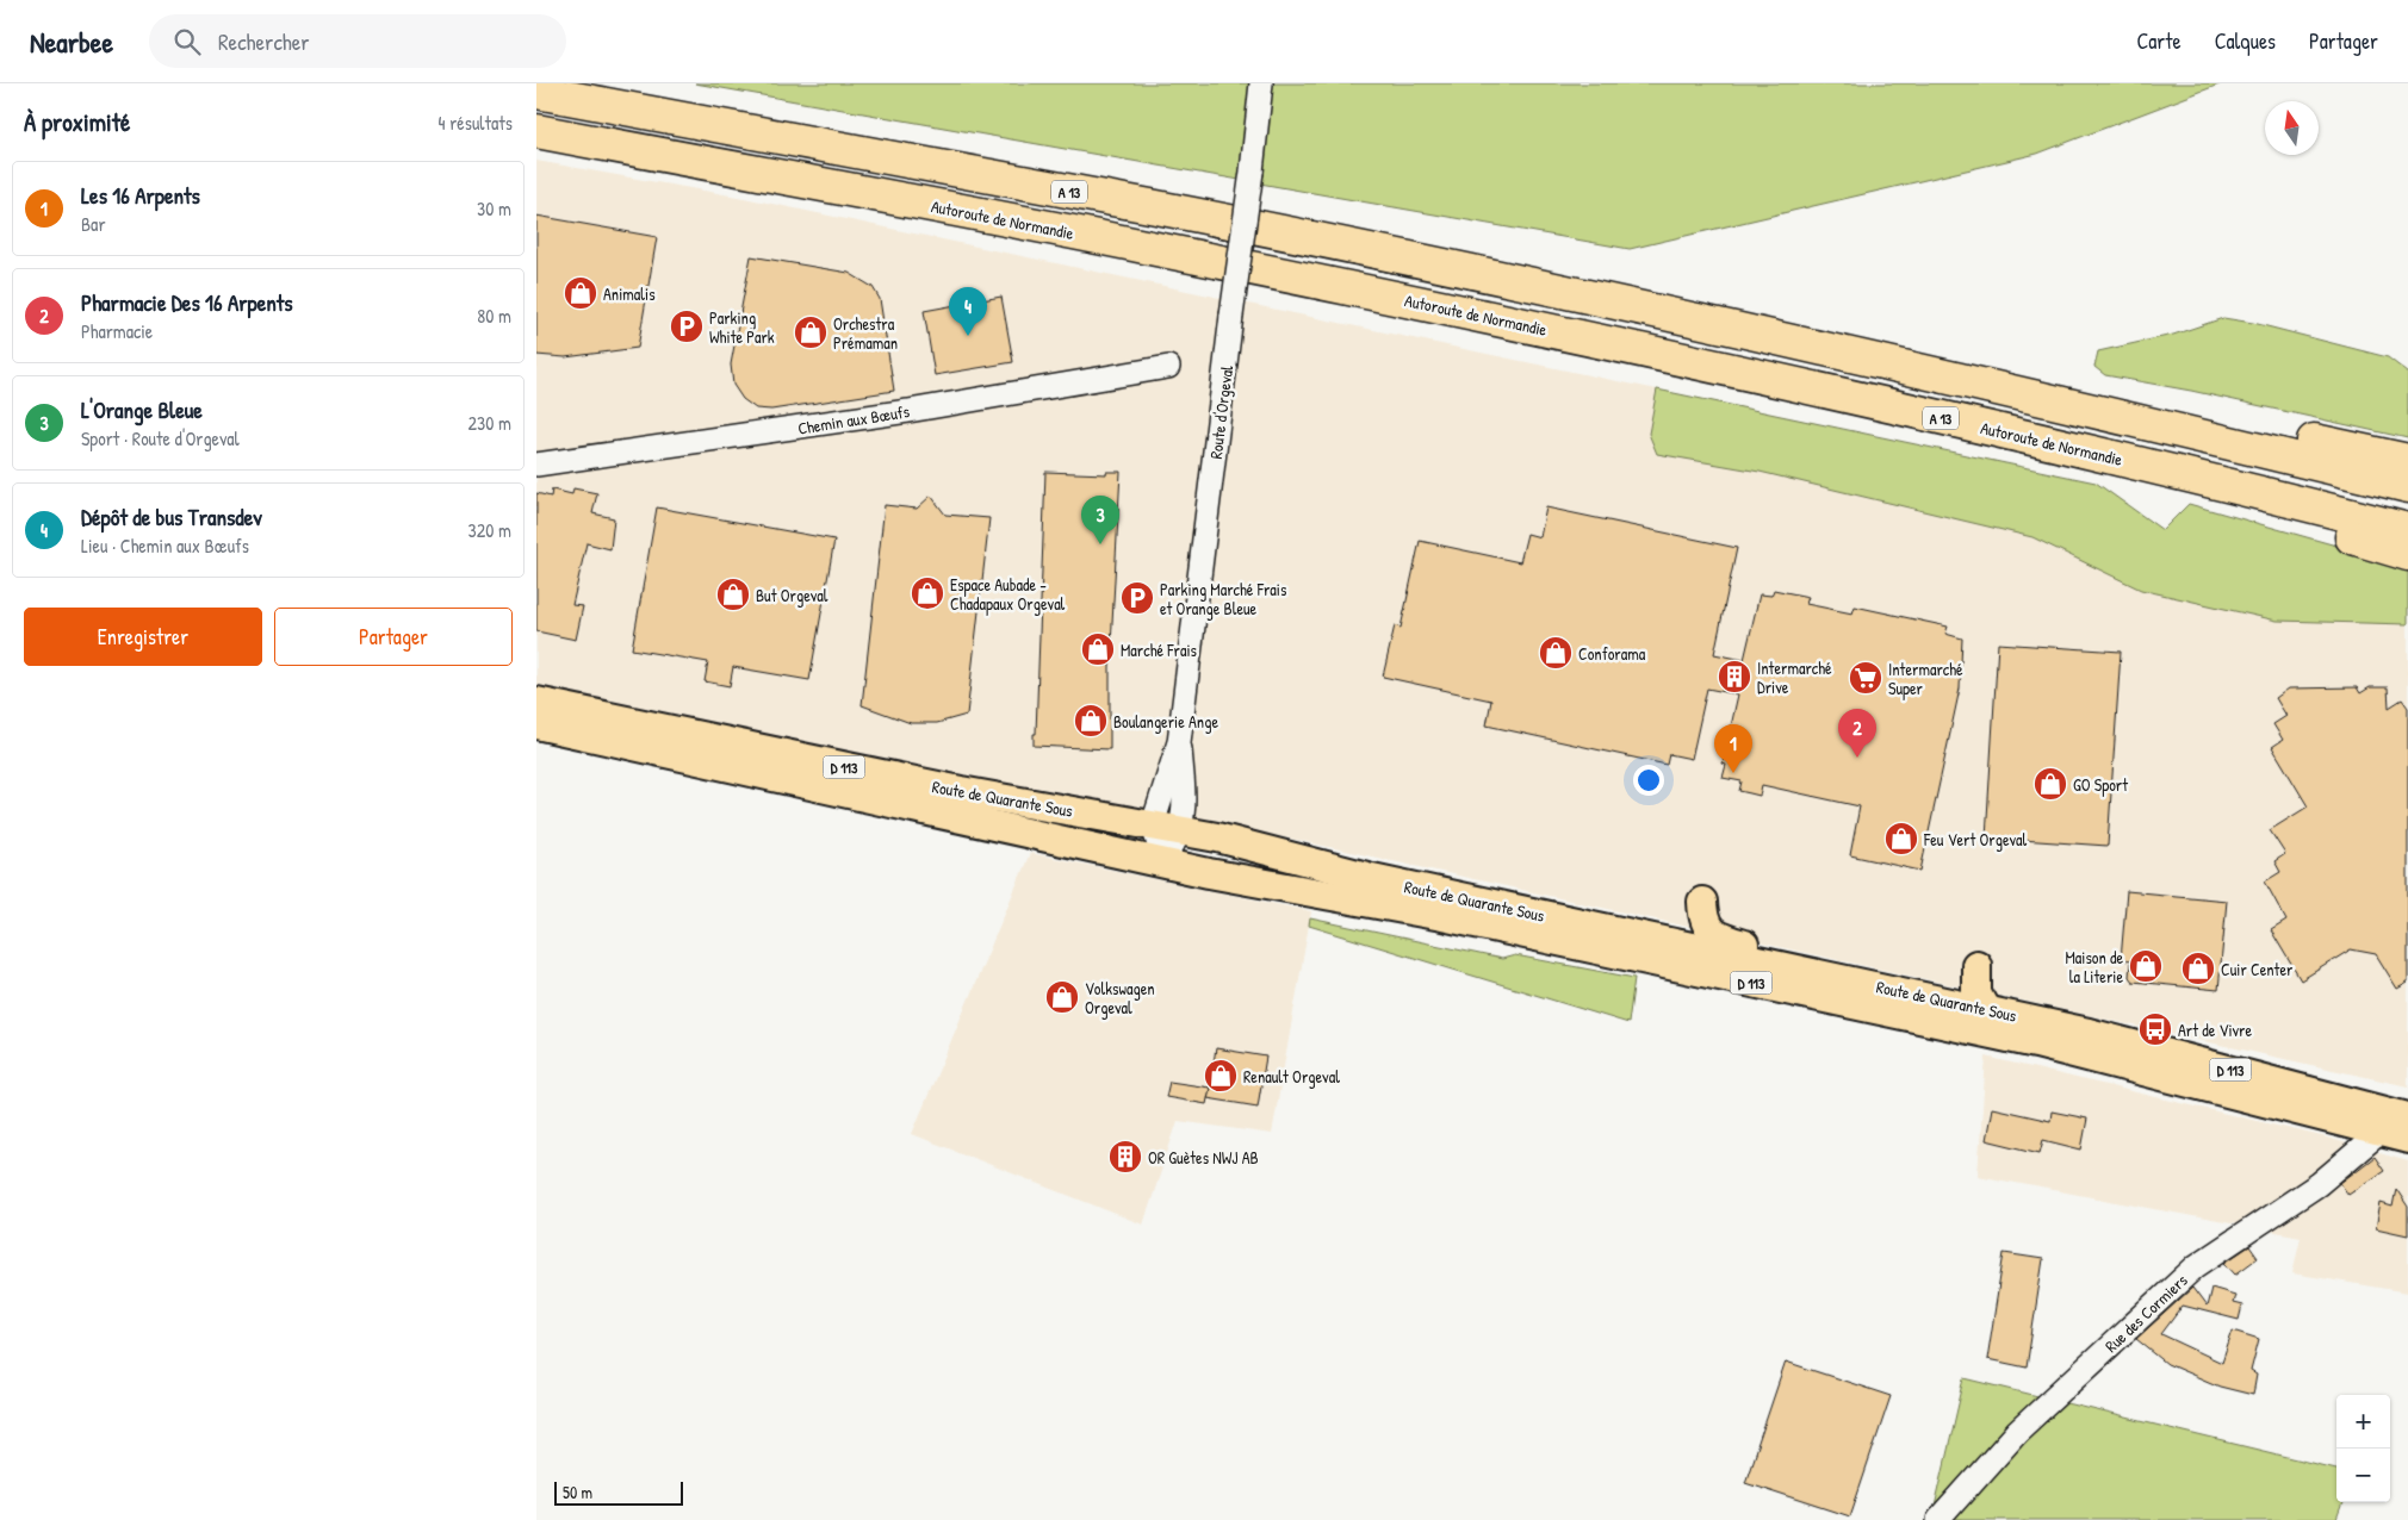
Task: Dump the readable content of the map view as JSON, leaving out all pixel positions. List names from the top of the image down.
{
  "streets": {
    "highway": ["A 13", "Autoroute de Normandie"],
    "main road": ["D 113", "Route de Quarante Sous"],
    "street": ["Route d'Orgeval", "Chemin aux Bœufs", "Rue des Cormiers"]
  },
  "crossings": [
    ["Route d'Orgeval", "Route de Quarante Sous"],
    ["Route de Quarante Sous", "Rue des Cormiers"]
  ],
  "places": {
    "shop": [
      "Animalis",
      "Orchestra Prémaman",
      "Espace Aubade - Chadapaux Orgeval",
      "But Orgeval",
      "Marché Frais",
      "Conforama",
      "Boulangerie Ange",
      "GO Sport",
      "Feu Vert Orgeval",
      "Maison de la Literie",
      "Cuir Center",
      "Volkswagen Orgeval",
      "Renault Orgeval"
    ],
    "parking": ["Parking White Park", "Parking Marché Frais et Orange Bleue"],
    "building": ["Intermarché Drive", "OR Guètes NWJ AB"],
    "supermarket": ["Intermarché Super"],
    "bus stop": ["Art de Vivre"]
  },
  "scale_bar": "50 m",
  "north": "top",
  "page": {
    "header": "Nearbee",
    "search": "Rechercher",
    "nav": ["Carte", "Calques", "Partager"],
    "heading": ["À proximité", "4 résultats"],
    "list": [
      {
        "mark": "1",
        "name": "Les 16 Arpents",
        "note": "Bar",
        "value": "30 m"
      },
      {
        "mark": "2",
        "name": "Pharmacie Des 16 Arpents",
        "note": "Pharmacie",
        "value": "80 m"
      },
      {
        "mark": "3",
        "name": "L'Orange Bleue",
        "note": "Sport · Route d'Orgeval",
        "value": "230 m"
      },
      {
        "mark": "4",
        "name": "Dépôt de bus Transdev",
        "note": "Lieu · Chemin aux Bœufs",
        "value": "320 m"
      }
    ],
    "pins": [
      "4",
      "3",
      "2",
      "1"
    ],
    "buttons": ["Enregistrer", "Partager"],
    "map_buttons": ["+", "−"],
    "scale": "50 m"
  }
}
